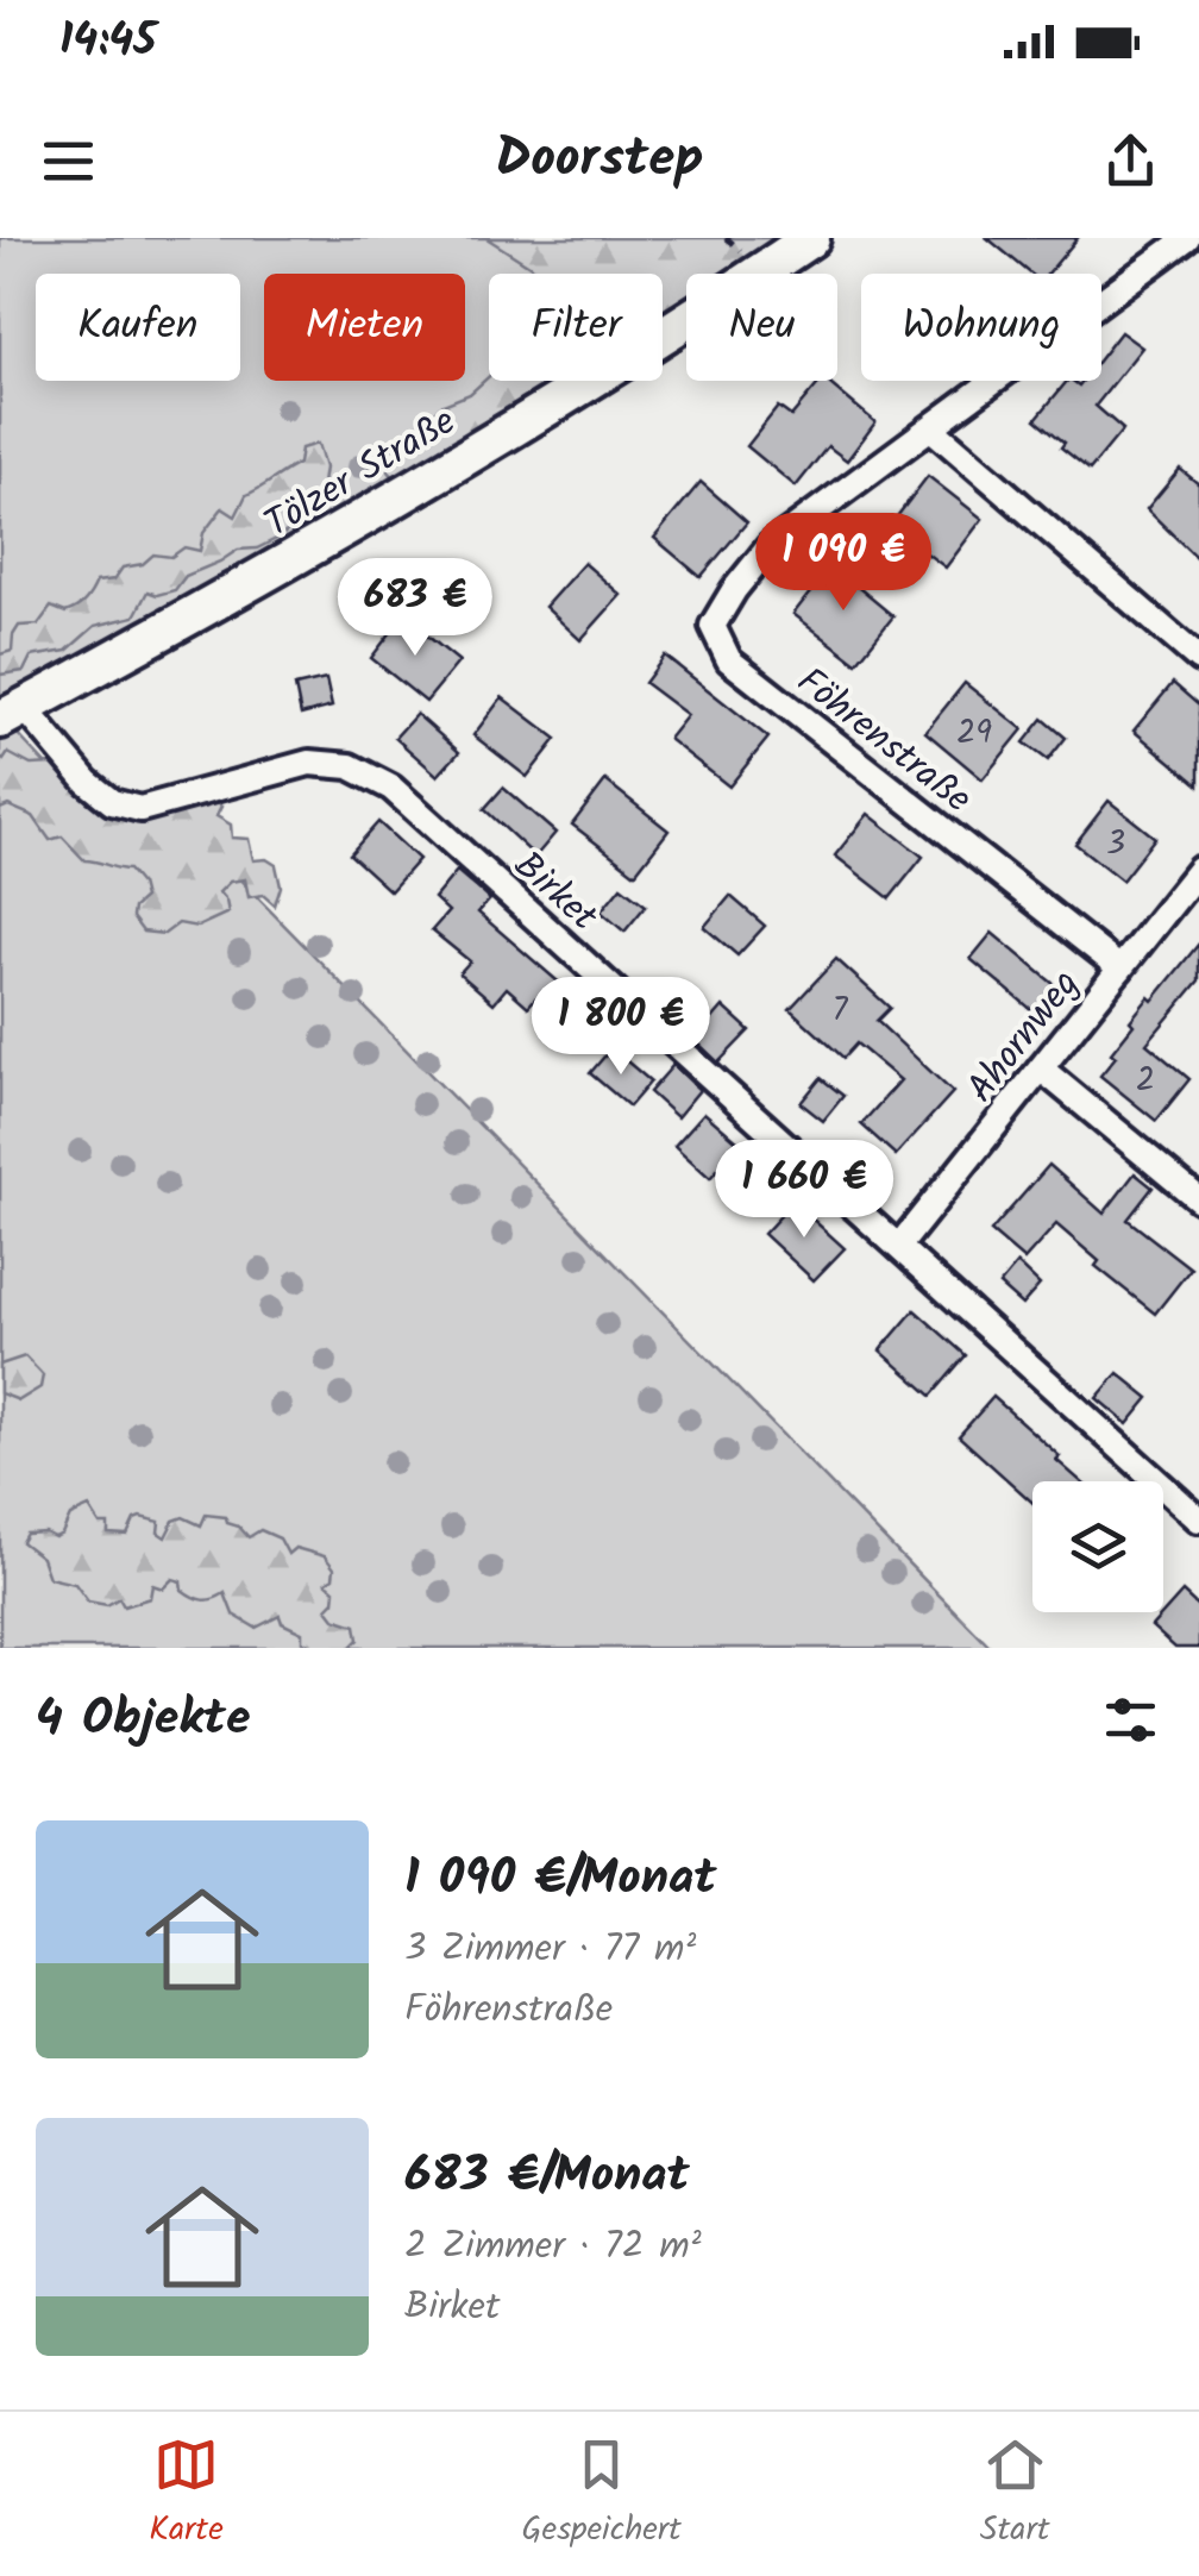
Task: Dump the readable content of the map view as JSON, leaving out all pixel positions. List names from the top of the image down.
{
  "streets": {
    "main road": ["Tölzer Straße"],
    "street": ["Föhrenstraße", "Birket", "Ahornweg"]
  },
  "crossings": [
    ["Tölzer Straße", "Birket"],
    ["Föhrenstraße", "Ahornweg"],
    ["Birket", "Ahornweg"]
  ],
  "house_numbers": [
    "29",
    "3",
    "7",
    "2"
  ],
  "page": {
    "status": "14:45",
    "header": "Doorstep",
    "chip": [
      "Kaufen",
      "Mieten",
      "Filter",
      "Neu",
      "Wohnung"
    ],
    "price": [
      "1 090 €",
      "683 €",
      "1 800 €",
      "1 660 €"
    ],
    "heading": "4 Objekte",
    "list": [
      {
        "name": "1 090 €/Monat",
        "note": "3 Zimmer · 77 m² · Föhrenstraße"
      },
      {
        "name": "683 €/Monat",
        "note": "2 Zimmer · 72 m² · Birket"
      }
    ],
    "tabs": ["Karte", "Gespeichert", "Start"]
  }
}
